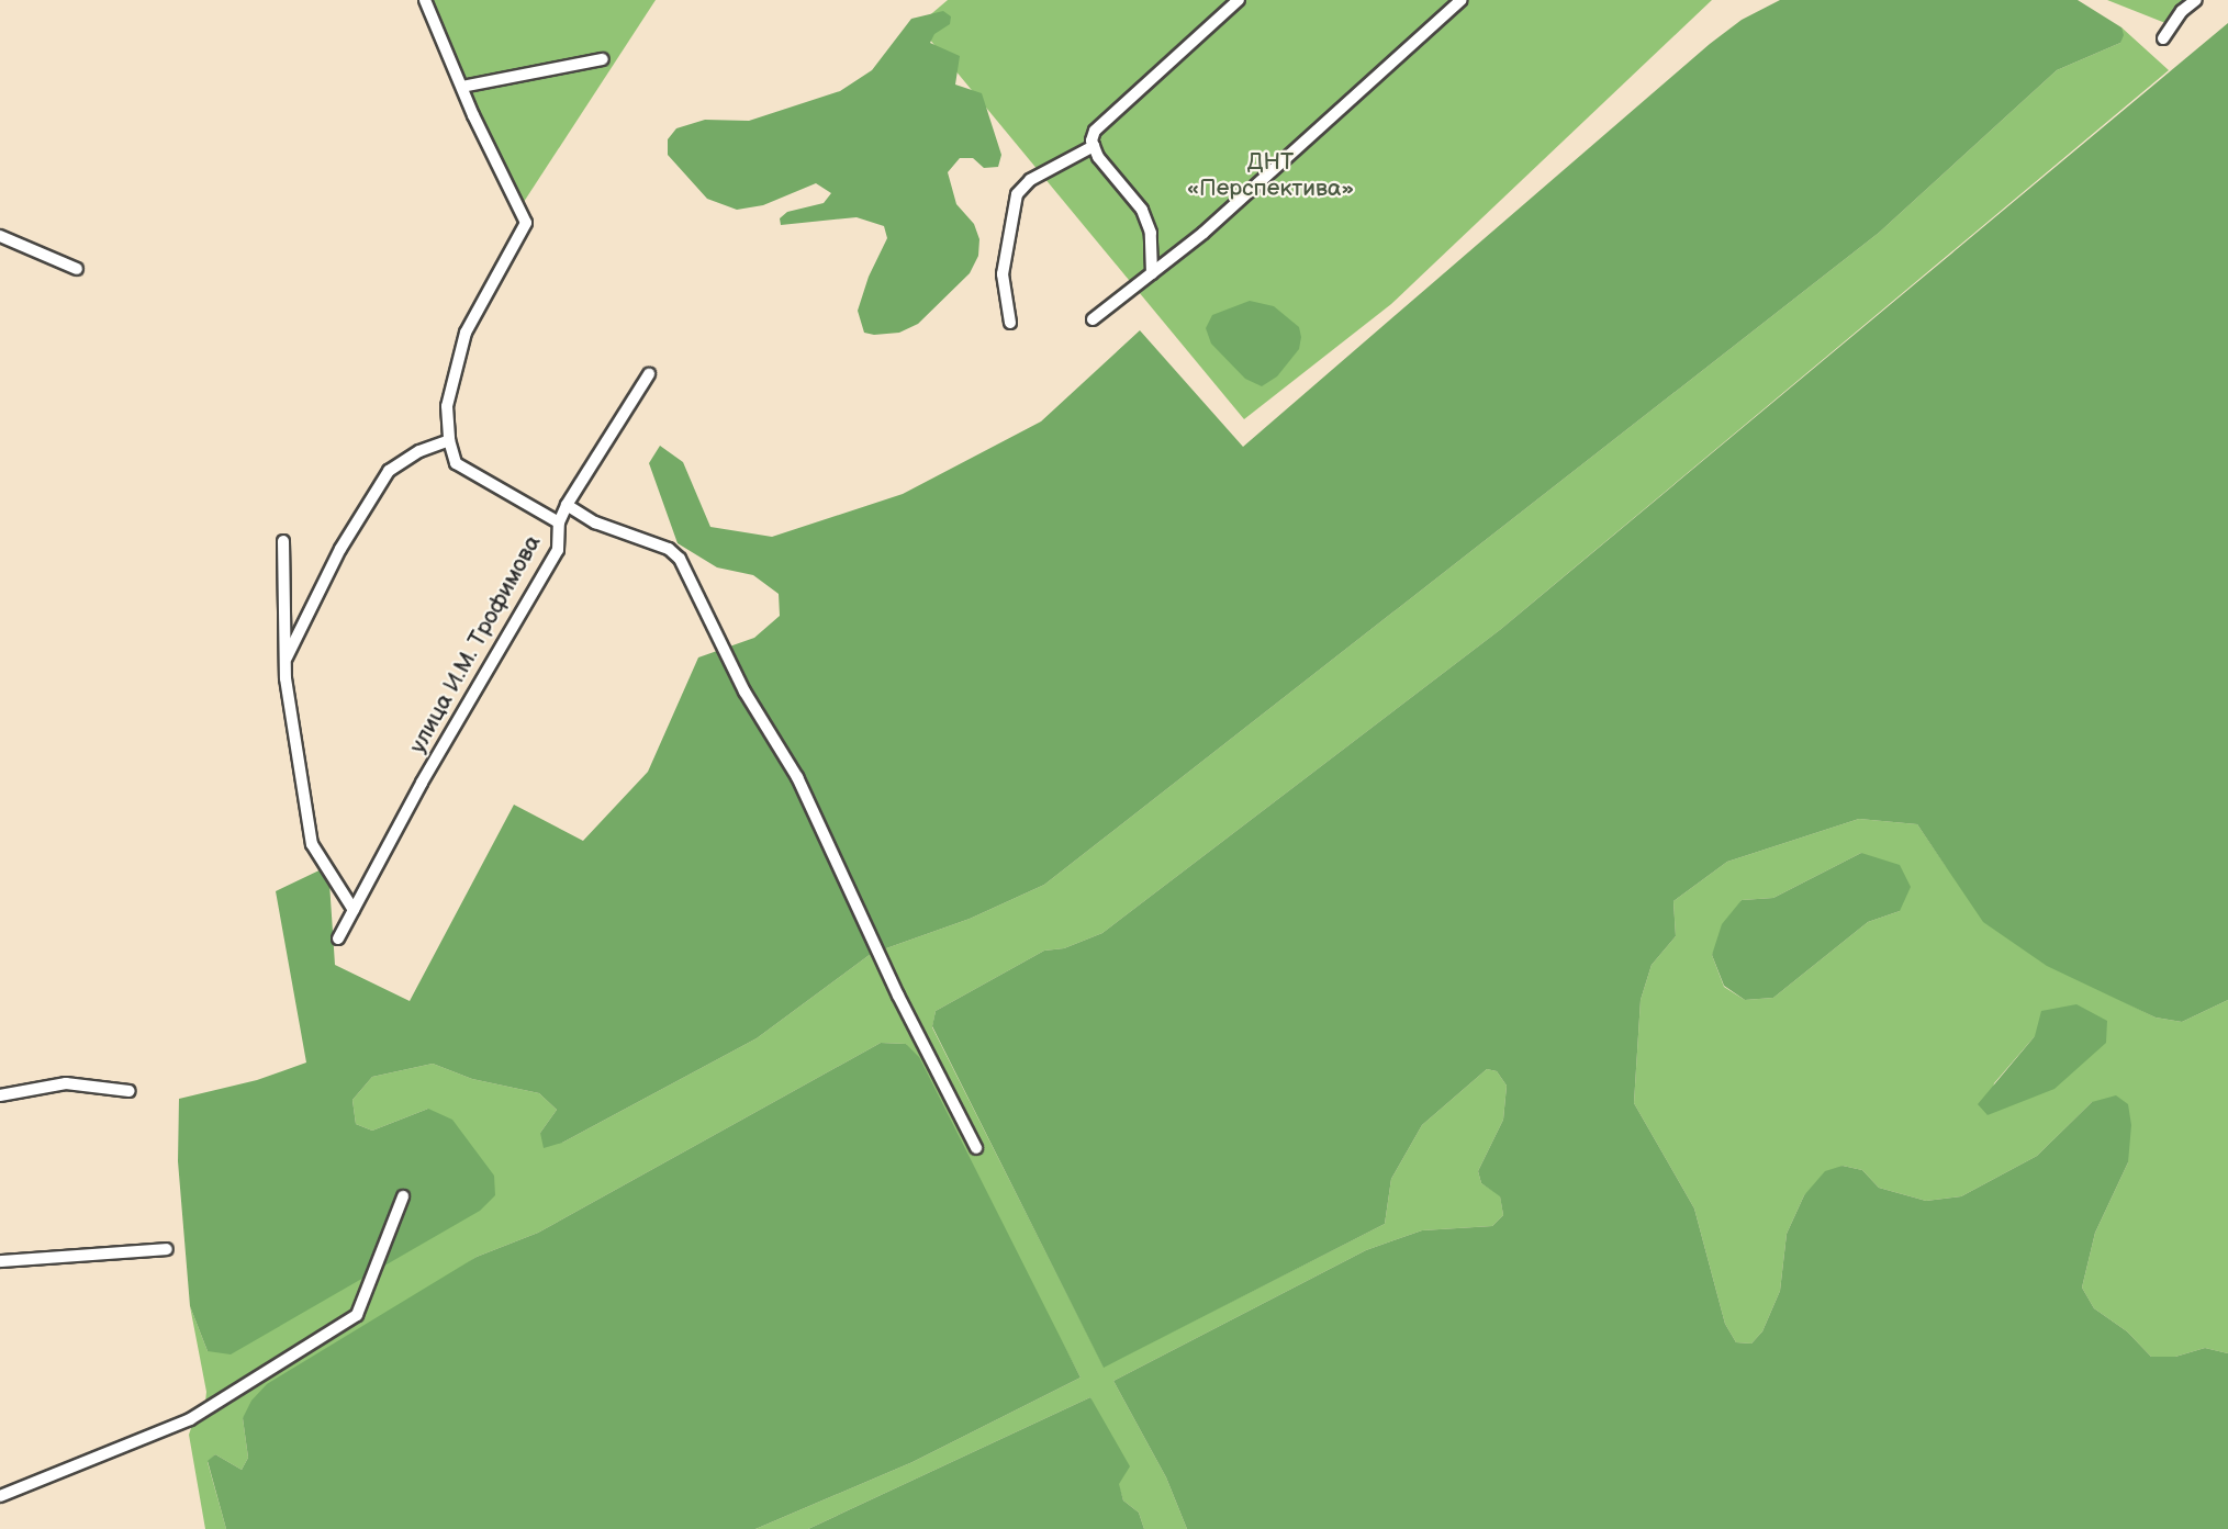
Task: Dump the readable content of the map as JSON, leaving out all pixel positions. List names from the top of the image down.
{
  "streets": {
    "street": ["улица И.М. Трофимова"]
  },
  "parks": ["ДНТ «Перспектива»"]
}
